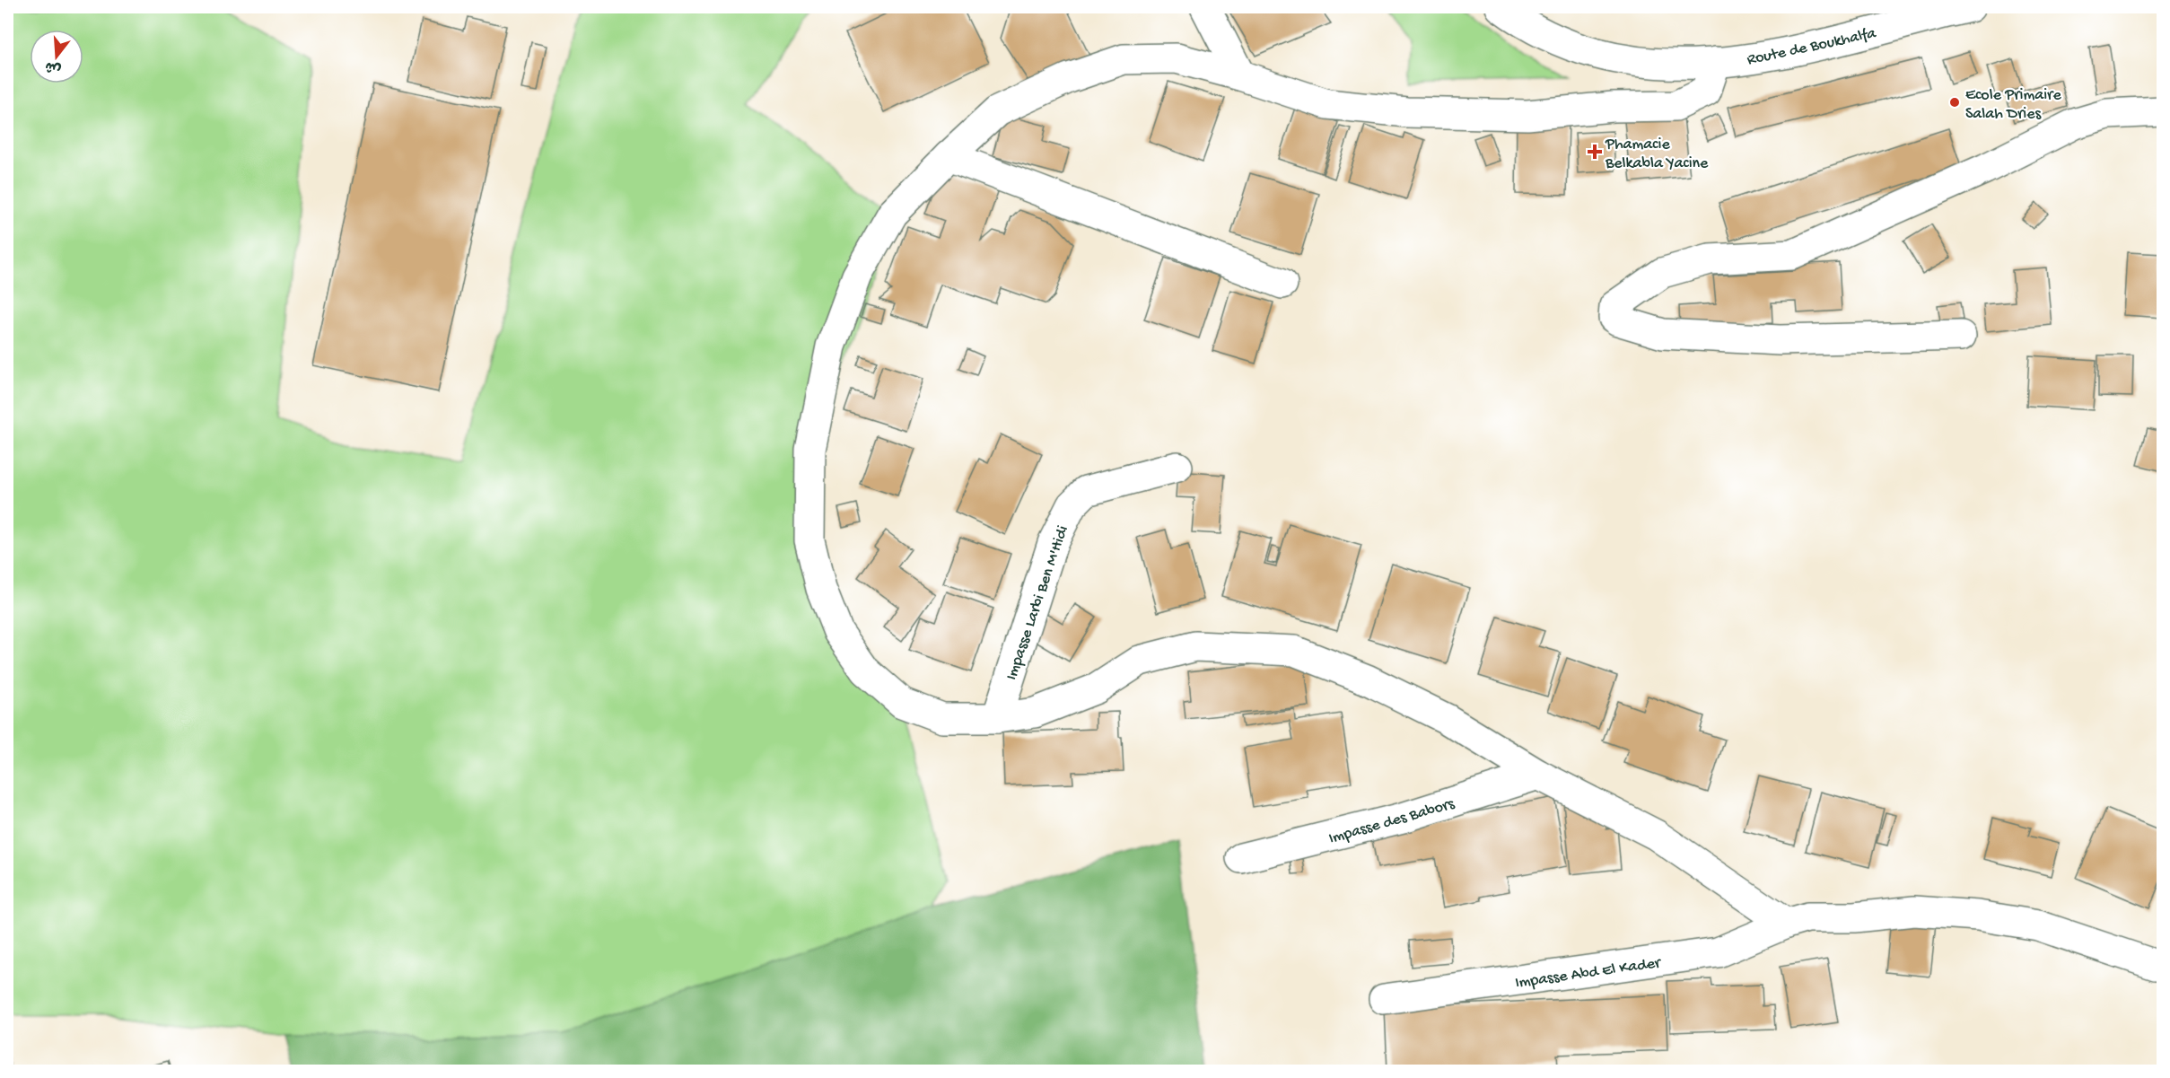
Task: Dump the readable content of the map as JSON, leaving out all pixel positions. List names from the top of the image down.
{
  "streets": {
    "street": [
      "Route de Boukhalfa",
      "Impasse Larbi Ben M'Hidi",
      "Impasse des Babors",
      "Impasse Abd El Kader"
    ]
  },
  "places": {
    "other": ["Ecole Primaire Salah Dries"],
    "health": ["Phamacie Belkabla Yacine"]
  },
  "north": "bottom"
}
